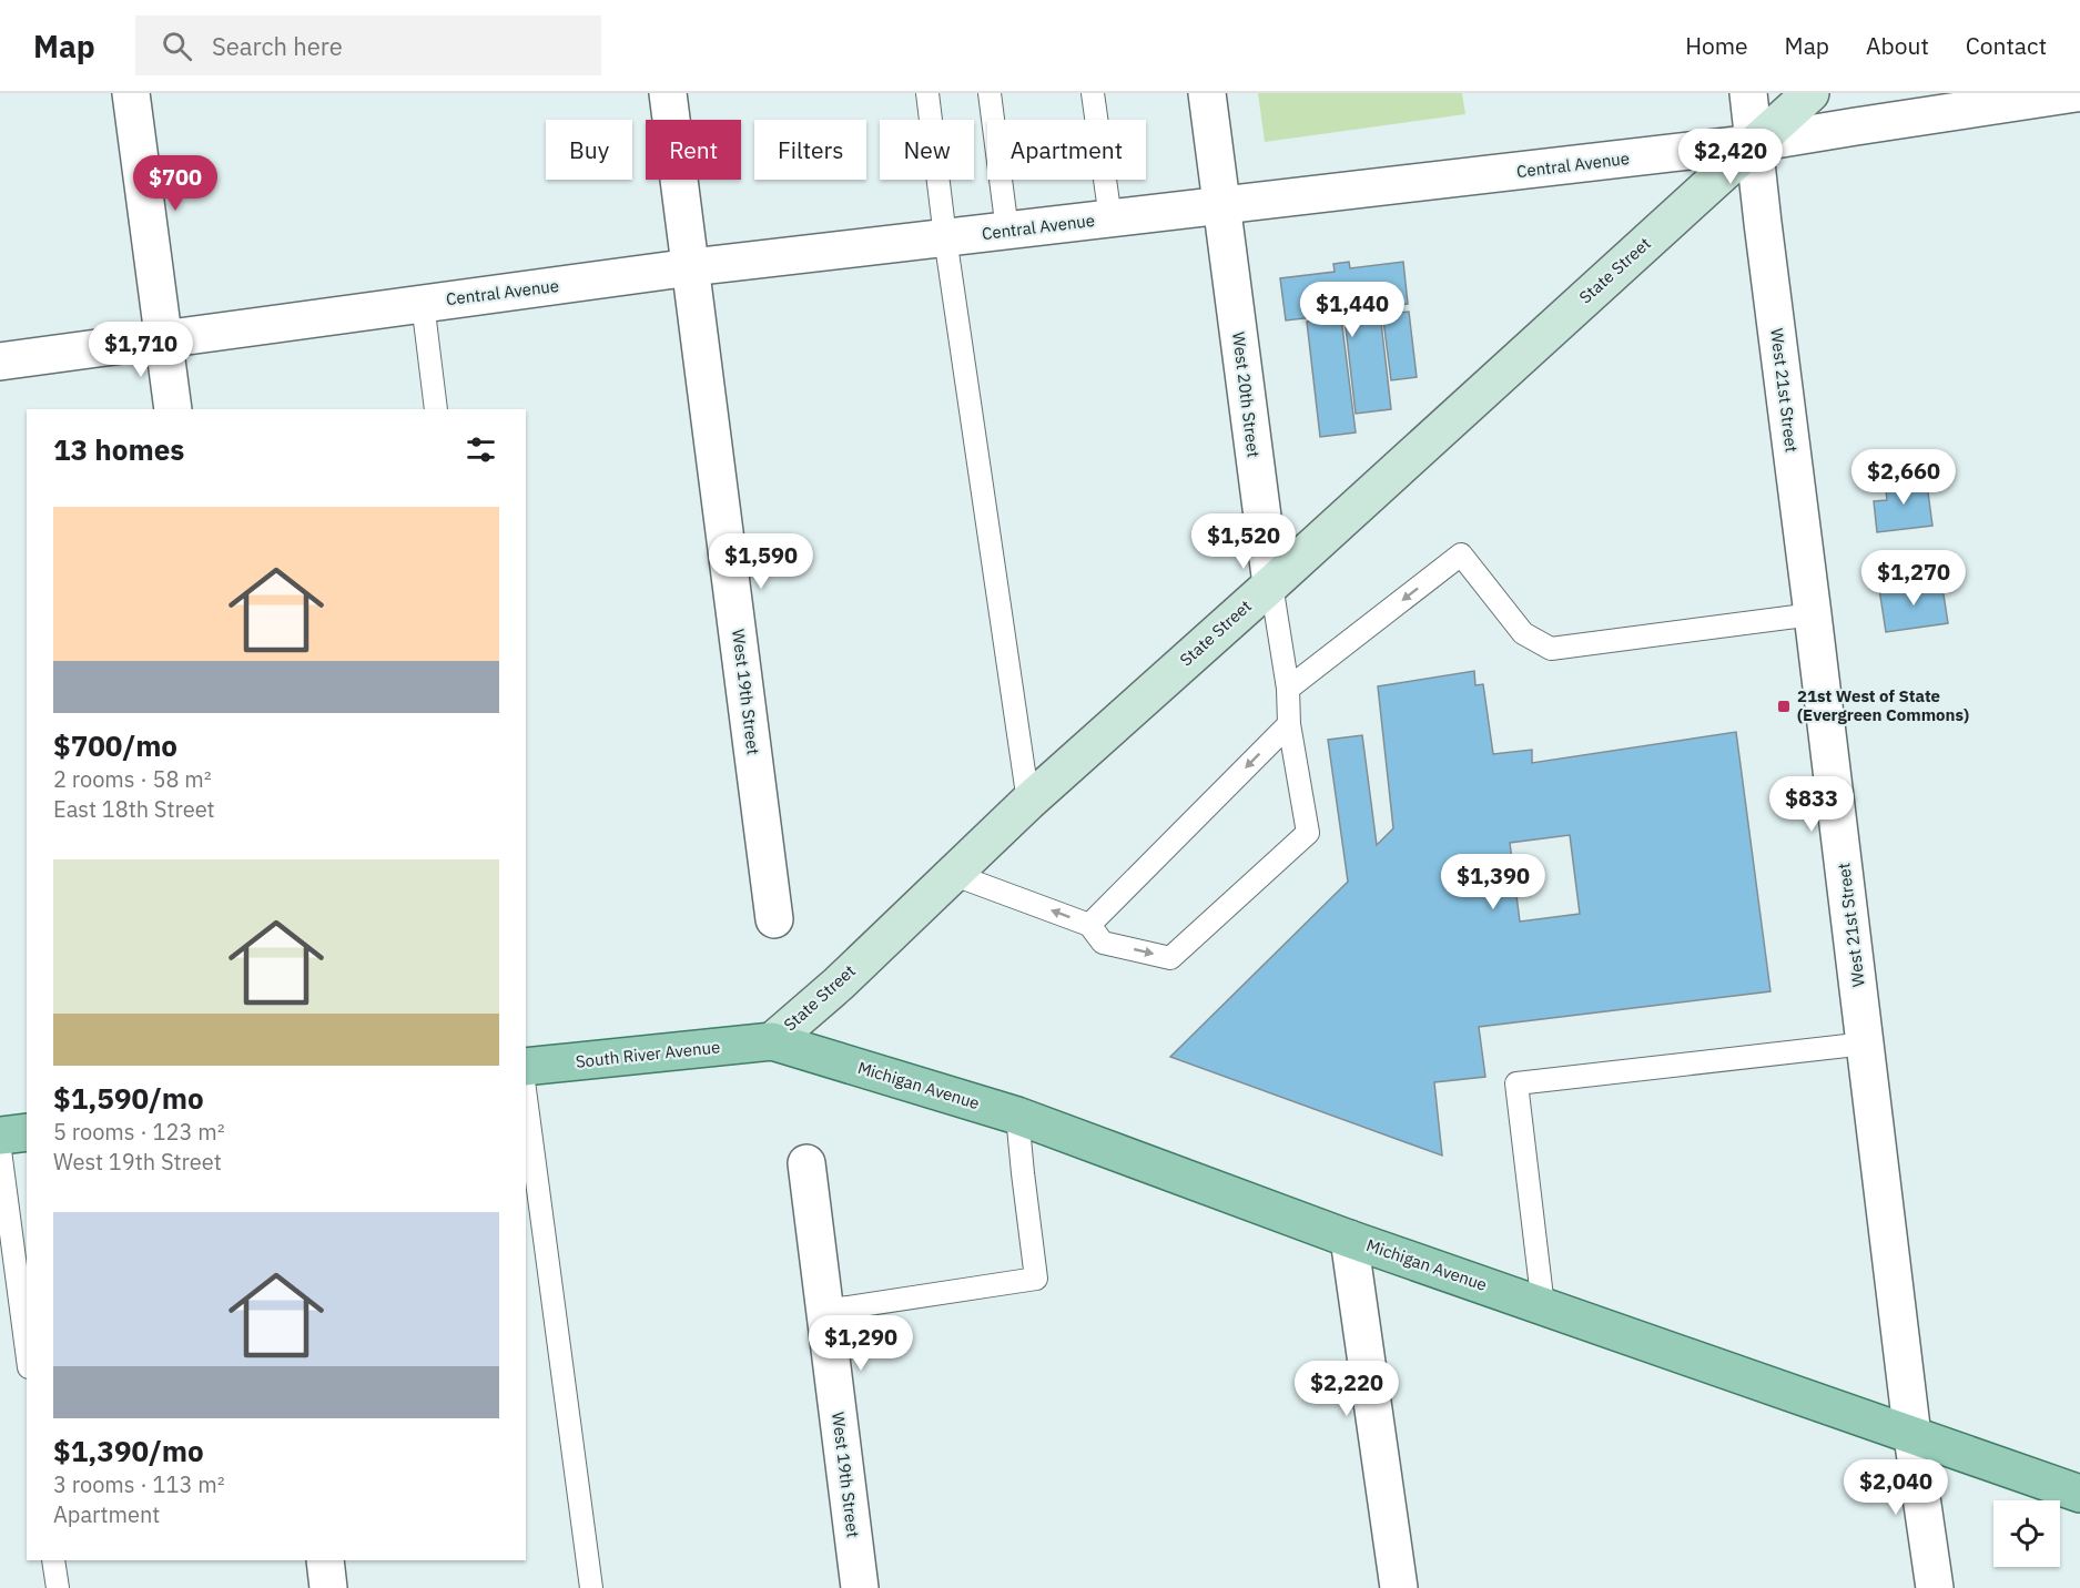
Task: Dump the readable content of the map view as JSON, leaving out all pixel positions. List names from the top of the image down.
{
  "streets": {
    "main road": ["State Street", "South River Avenue", "Michigan Avenue"],
    "street": [
      "Central Avenue",
      "West 21st Street",
      "West 20th Street",
      "West 19th Street"
    ]
  },
  "crossings": [
    ["Central Avenue", "State Street"],
    ["Central Avenue", "West 21st Street"],
    ["Central Avenue", "West 20th Street"],
    ["Central Avenue", "West 19th Street"],
    ["State Street", "West 21st Street"],
    ["State Street", "West 20th Street"],
    ["State Street", "South River Avenue"],
    ["State Street", "Michigan Avenue"],
    ["West 21st Street", "Michigan Avenue"],
    ["South River Avenue", "Michigan Avenue"]
  ],
  "places": {
    "transit": ["21st West of State (Evergreen Commons)"]
  },
  "page": {
    "header": "Map",
    "search": "Search here",
    "nav": [
      "Home",
      "Map",
      "About",
      "Contact"
    ],
    "chip": [
      "Buy",
      "Rent",
      "Filters",
      "New",
      "Apartment"
    ],
    "price": [
      "$2,420",
      "$700",
      "$1,440",
      "$1,710",
      "$2,660",
      "$1,520",
      "$1,590",
      "$1,270",
      "$833",
      "$1,390",
      "$1,290",
      "$2,220",
      "$2,040"
    ],
    "heading": "13 homes",
    "list": [
      {
        "name": "$700/mo",
        "note": "2 rooms · 58 m² · East 18th Street"
      },
      {
        "name": "$1,590/mo",
        "note": "5 rooms · 123 m² · West 19th Street"
      },
      {
        "name": "$1,390/mo",
        "note": "3 rooms · 113 m² · Apartment"
      }
    ]
  }
}
